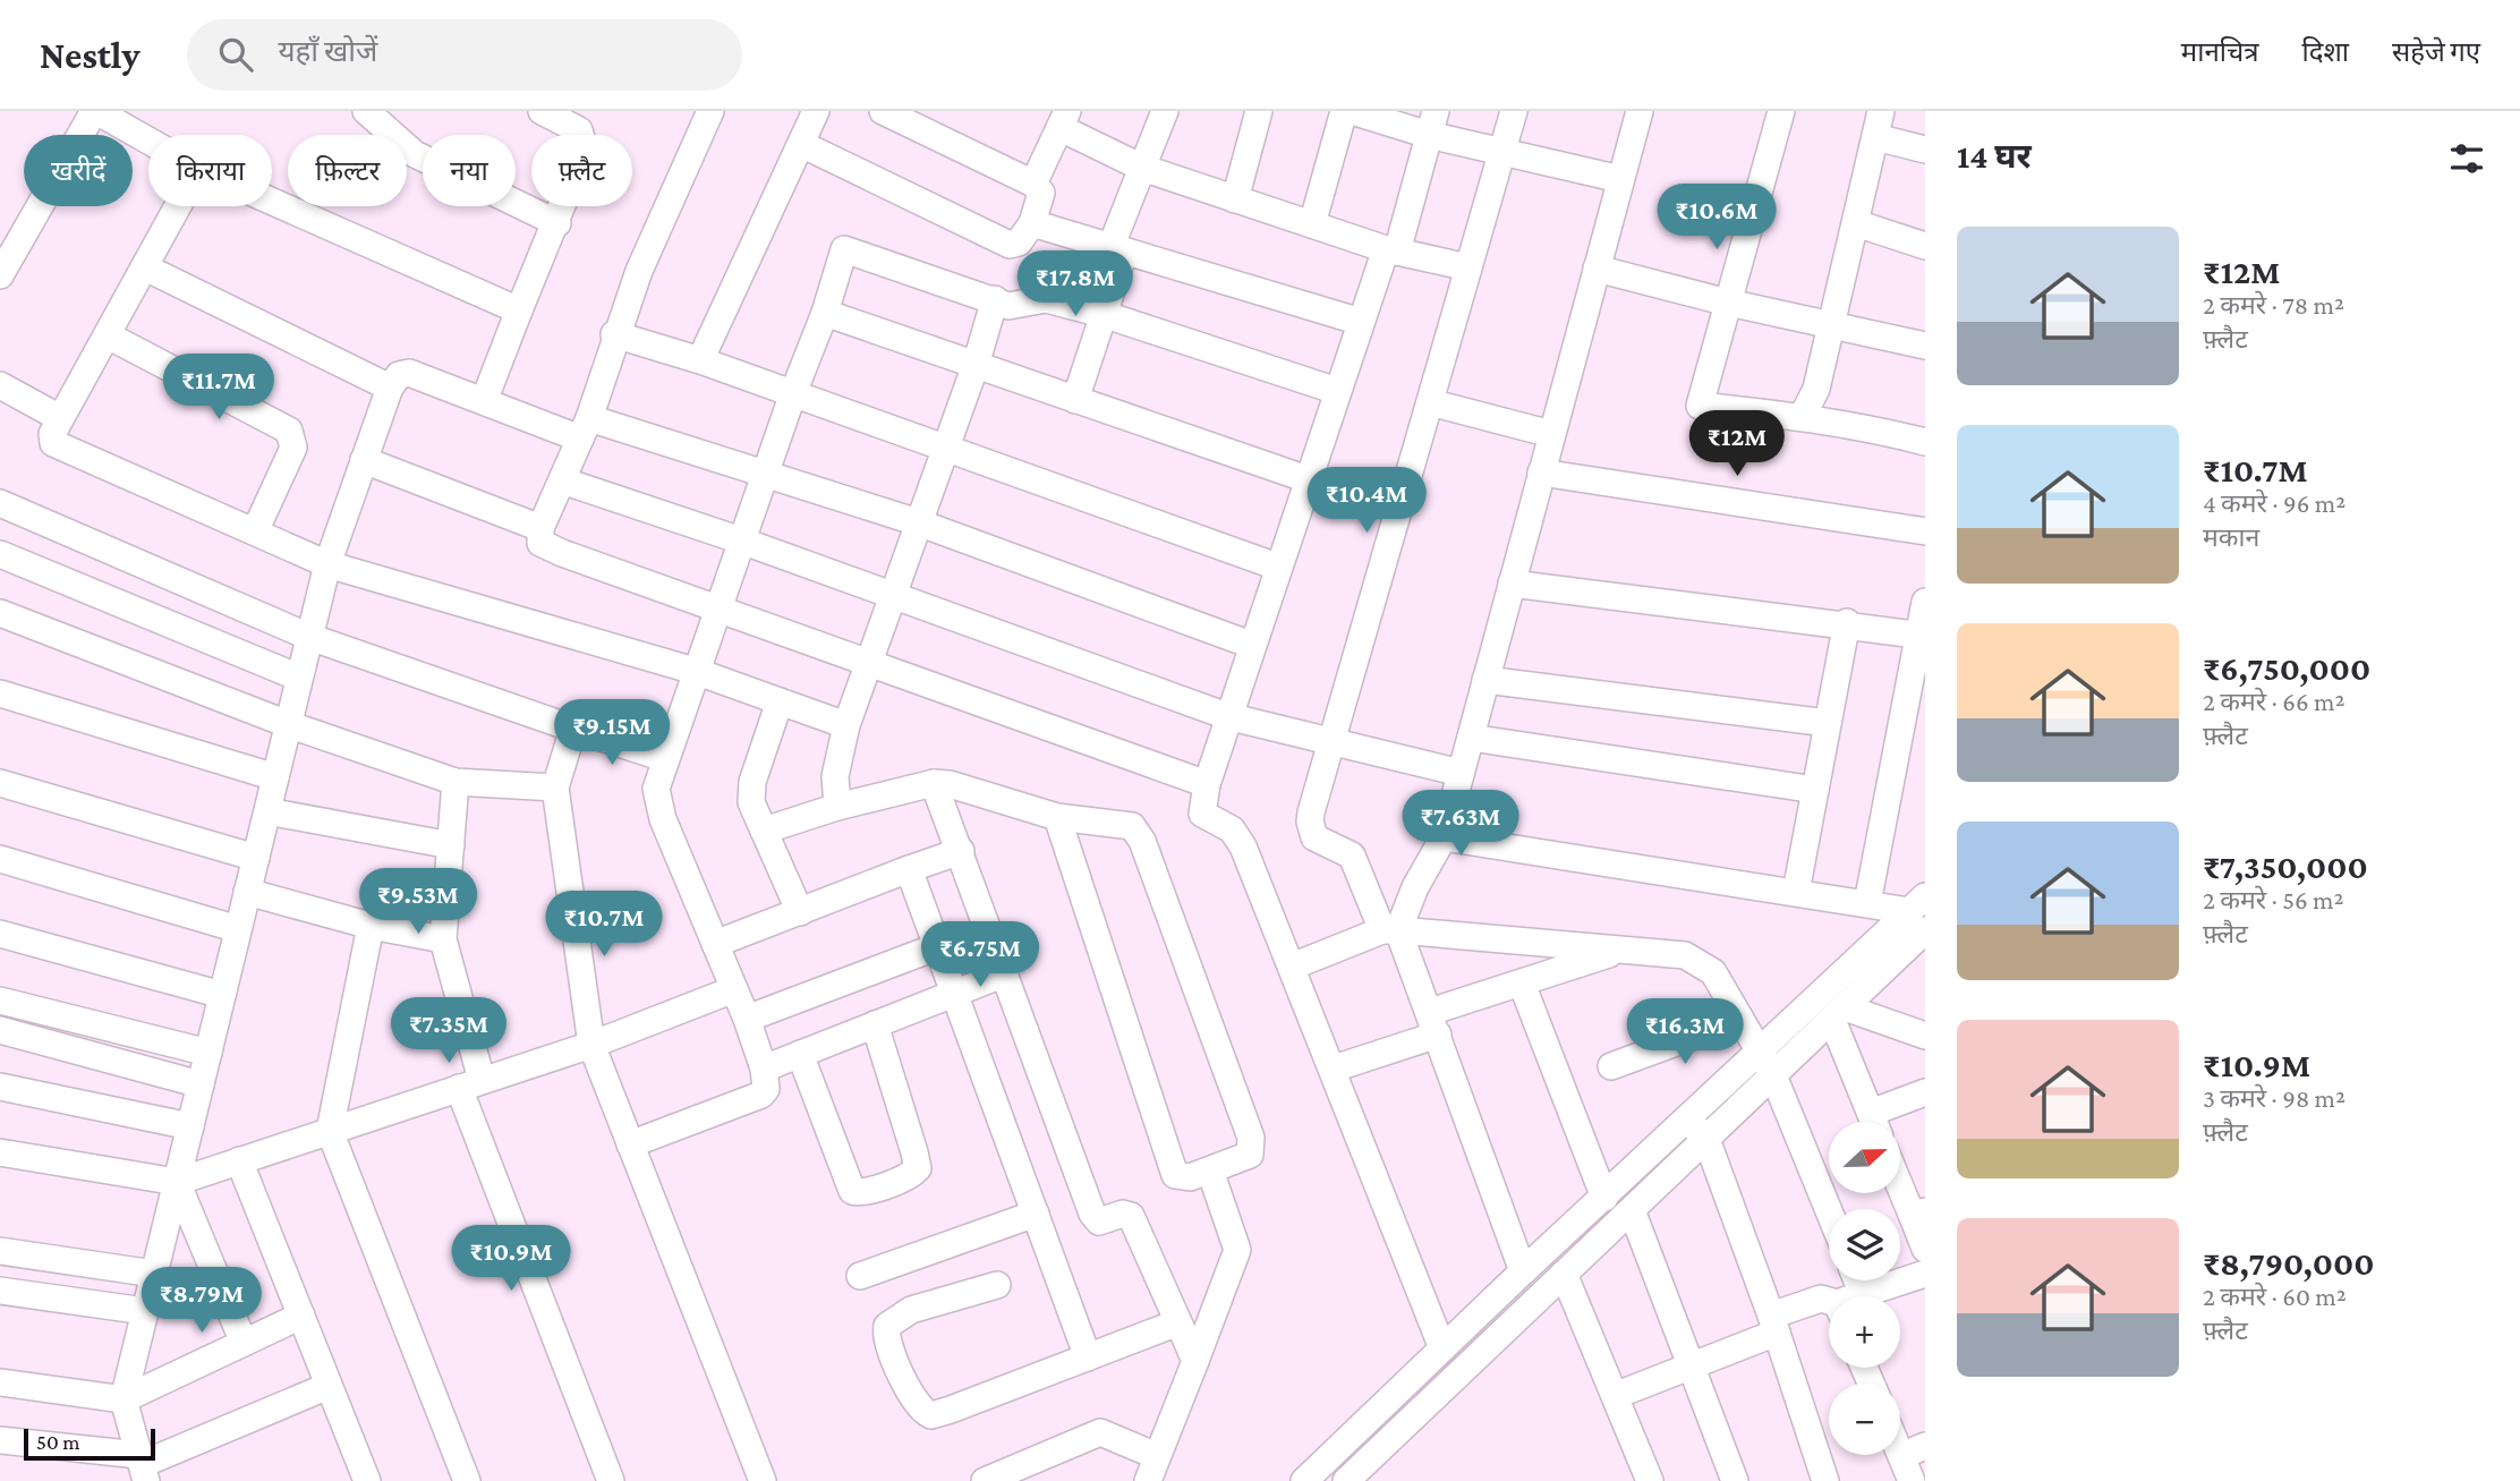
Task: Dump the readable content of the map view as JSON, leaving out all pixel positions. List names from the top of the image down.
{
  "scale_bar": "50 m",
  "north": "right",
  "page": {
    "header": "Nestly",
    "search": "यहाँ खोजें",
    "nav": ["मानचित्र", "दिशा", "सहेजे गए"],
    "heading": "14 घर",
    "chip": [
      "खरीदें",
      "किराया",
      "फ़िल्टर",
      "नया",
      "फ़्लैट"
    ],
    "price": [
      "₹10.6M",
      "₹17.8M",
      "₹11.7M",
      "₹12M",
      "₹10.4M",
      "₹9.15M",
      "₹7.63M",
      "₹9.53M",
      "₹10.7M",
      "₹6.75M",
      "₹7.35M",
      "₹16.3M",
      "₹10.9M",
      "₹8.79M"
    ],
    "list": [
      {
        "name": "₹12M",
        "note": "2 कमरे · 78 m² · फ़्लैट"
      },
      {
        "name": "₹10.7M",
        "note": "4 कमरे · 96 m² · मकान"
      },
      {
        "name": "₹6,750,000",
        "note": "2 कमरे · 66 m² · फ़्लैट"
      },
      {
        "name": "₹7,350,000",
        "note": "2 कमरे · 56 m² · फ़्लैट"
      },
      {
        "name": "₹10.9M",
        "note": "3 कमरे · 98 m² · फ़्लैट"
      },
      {
        "name": "₹8,790,000",
        "note": "2 कमरे · 60 m² · फ़्लैट"
      }
    ],
    "map_buttons": ["+", "−"],
    "scale": "50 m"
  }
}
